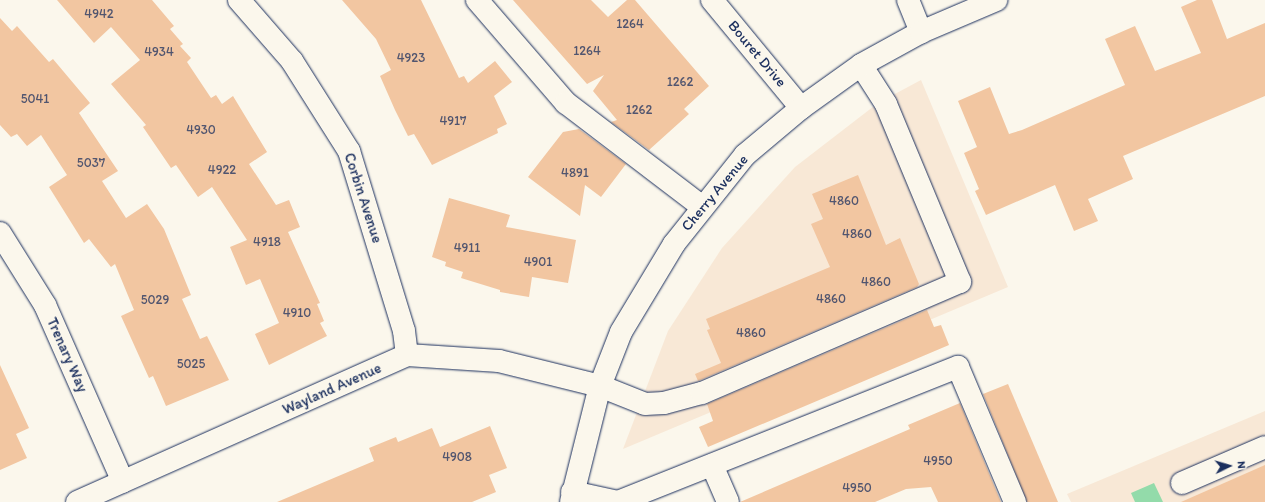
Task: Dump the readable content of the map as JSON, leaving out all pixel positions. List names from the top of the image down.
{
  "streets": {
    "street": [
      "Bouret Drive",
      "Cherry Avenue",
      "Corbin Avenue",
      "Trenary Way",
      "Wayland Avenue"
    ]
  },
  "crossings": [
    ["Bouret Drive", "Cherry Avenue"],
    ["Cherry Avenue", "Wayland Avenue"],
    ["Corbin Avenue", "Wayland Avenue"],
    ["Trenary Way", "Wayland Avenue"]
  ],
  "house_numbers": [
    "4942",
    "1264",
    "1264",
    "4934",
    "4923",
    "1262",
    "5041",
    "1262",
    "4917",
    "4930",
    "5037",
    "4922",
    "4891",
    "4860",
    "4860",
    "4918",
    "4911",
    "4901",
    "4860",
    "4860",
    "5029",
    "4910",
    "4860",
    "5025",
    "4908",
    "4950",
    "4950"
  ],
  "north": "right"
}
